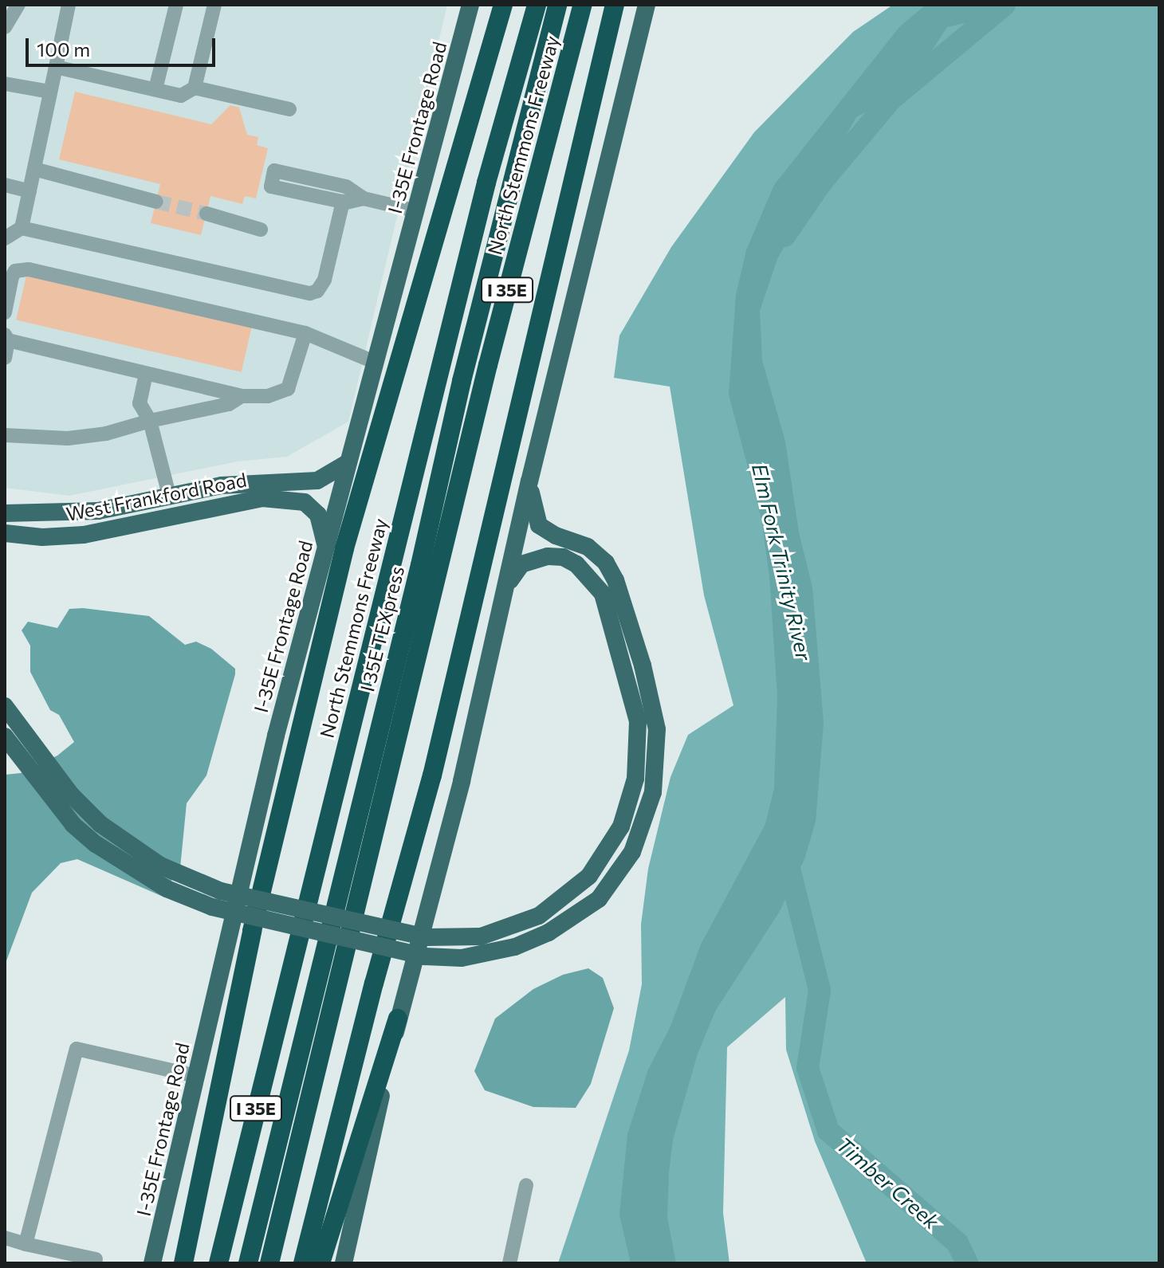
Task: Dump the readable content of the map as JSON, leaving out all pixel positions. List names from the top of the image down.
{
  "streets": {
    "highway": ["North Stemmons Freeway", "I 35E", "I 35E TEXpress"],
    "main road": ["I-35E Frontage Road", "West Frankford Road"]
  },
  "crossings": [
    ["I-35E Frontage Road", "West Frankford Road"],
    ["North Stemmons Freeway", "I 35E TEXpress"]
  ],
  "water": ["Elm Fork Trinity River", "Timber Creek"],
  "scale_bar": "100 m"
}
